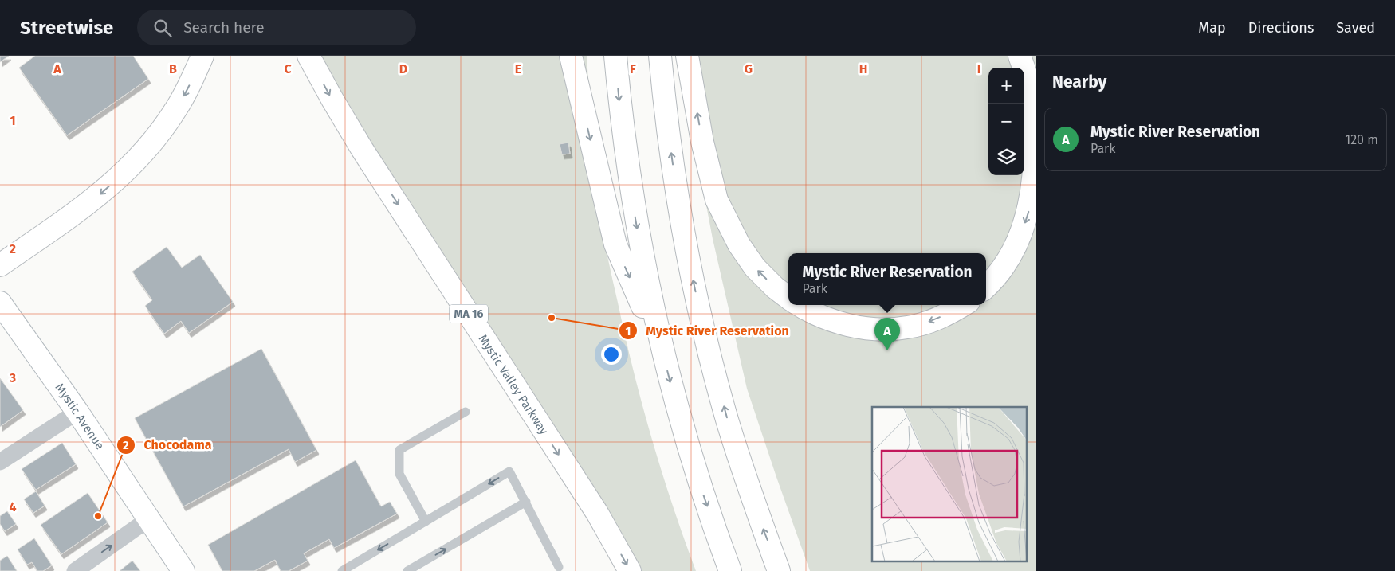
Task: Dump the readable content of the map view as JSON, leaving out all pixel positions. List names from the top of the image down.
{
  "streets": {
    "main road": ["MA 16", "Mystic Valley Parkway", "Mystic Avenue"]
  },
  "places": ["Mystic River Reservation", "Chocodama"],
  "page": {
    "header": "Streetwise",
    "search": "Search here",
    "nav": ["Map", "Directions", "Saved"],
    "heading": "Nearby",
    "map_buttons": ["+", "−"],
    "list": [
      {
        "mark": "A",
        "name": "Mystic River Reservation",
        "note": "Park",
        "value": "120 m"
      }
    ],
    "popup": ["Mystic River Reservation", "Park"],
    "pins": "A"
  },
  "grid": {
    "columns": [
      "A",
      "B",
      "C",
      "D",
      "E",
      "F",
      "G",
      "H",
      "I"
    ],
    "rows": [
      "1",
      "2",
      "3",
      "4"
    ]
  }
}
